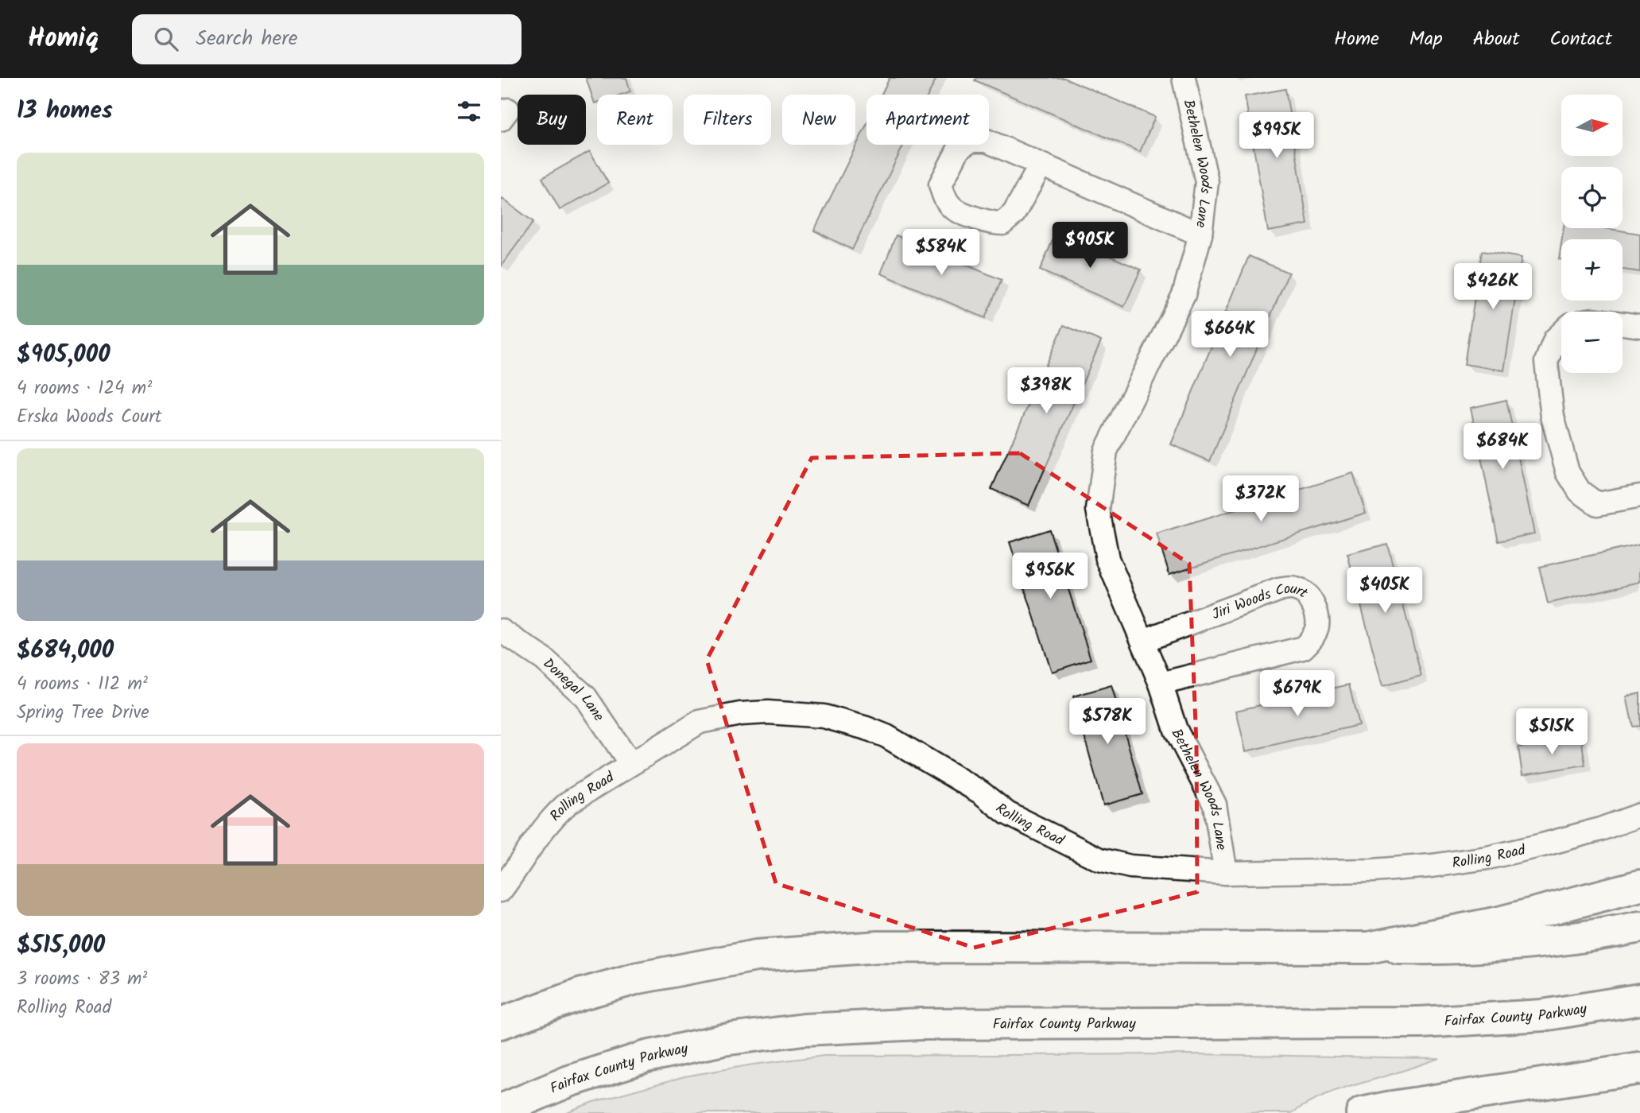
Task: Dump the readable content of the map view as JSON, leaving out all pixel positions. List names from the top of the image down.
{
  "streets": {
    "main road": ["Fairfax County Parkway"],
    "street": [
      "Bethelen Woods Lane",
      "Jiri Woods Court",
      "Donegal Lane",
      "Rolling Road"
    ]
  },
  "crossings": [
    ["Bethelen Woods Lane", "Jiri Woods Court"],
    ["Bethelen Woods Lane", "Rolling Road"],
    ["Donegal Lane", "Rolling Road"]
  ],
  "north": "right",
  "page": {
    "header": "Homiq",
    "search": "Search here",
    "nav": [
      "Home",
      "Map",
      "About",
      "Contact"
    ],
    "heading": "13 homes",
    "map_buttons": ["+", "−"],
    "chip": [
      "Buy",
      "Rent",
      "Filters",
      "New",
      "Apartment"
    ],
    "price": [
      "$995K",
      "$905K",
      "$584K",
      "$426K",
      "$664K",
      "$398K",
      "$684K",
      "$372K",
      "$956K",
      "$405K",
      "$679K",
      "$578K",
      "$515K"
    ],
    "list": [
      {
        "name": "$905,000",
        "note": "4 rooms · 124 m² · Erska Woods Court"
      },
      {
        "name": "$684,000",
        "note": "4 rooms · 112 m² · Spring Tree Drive"
      },
      {
        "name": "$515,000",
        "note": "3 rooms · 83 m² · Rolling Road"
      }
    ]
  }
}
